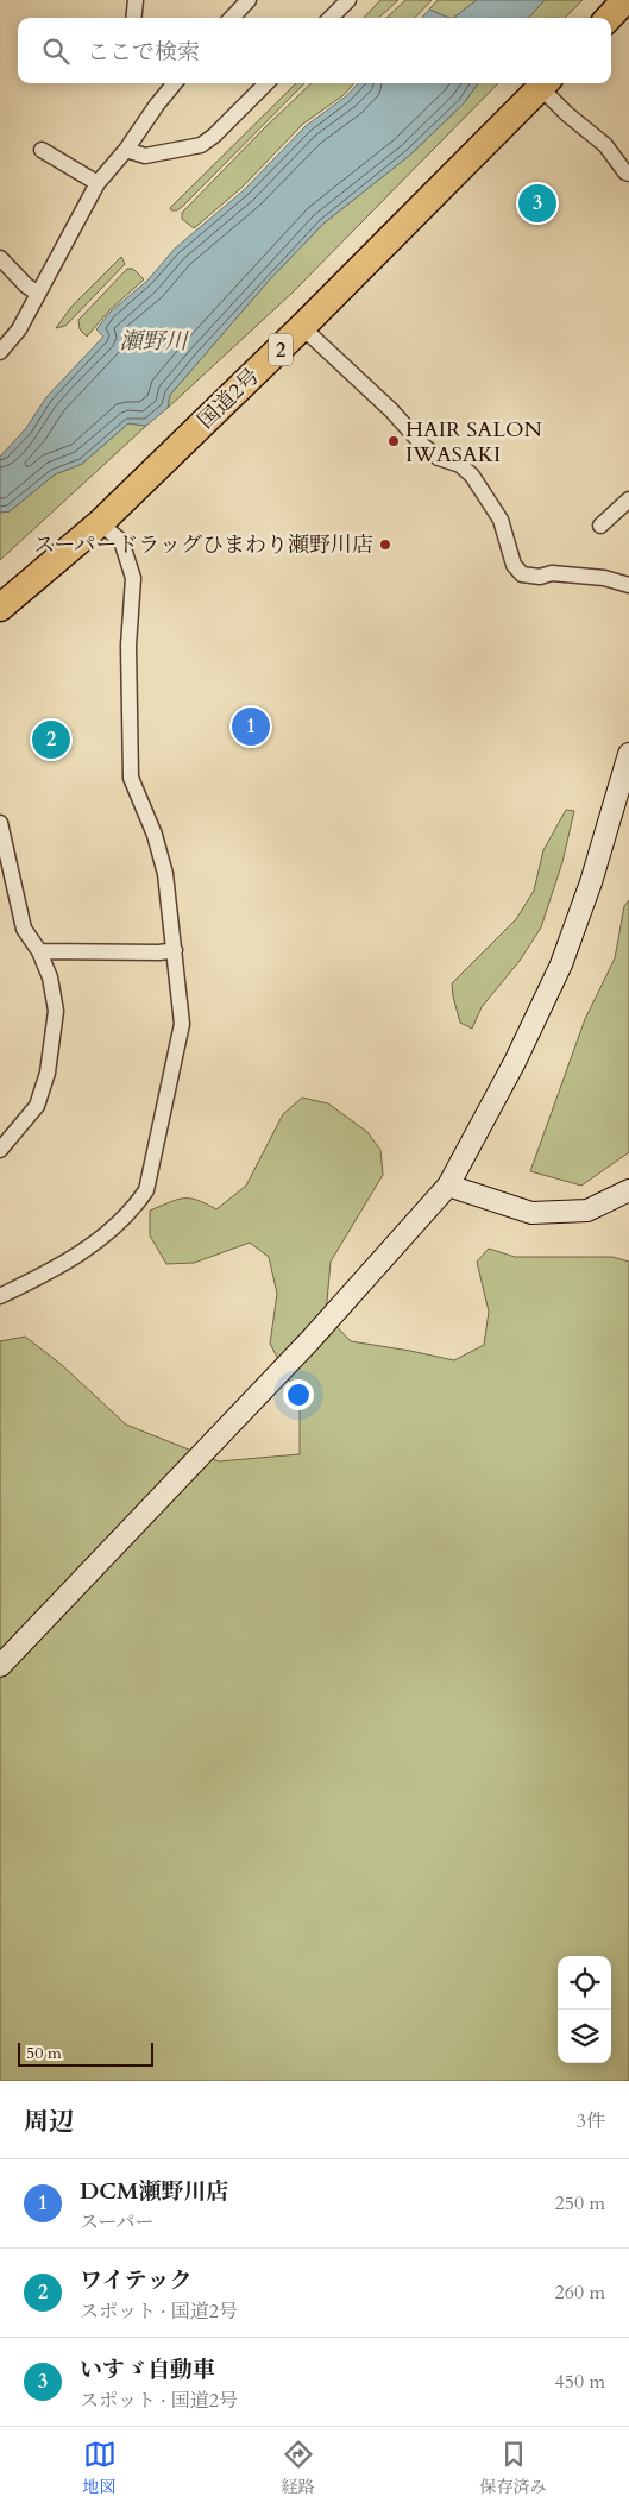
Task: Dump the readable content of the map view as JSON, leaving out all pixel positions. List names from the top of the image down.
{
  "streets": {
    "highway": ["2", "国道2号"]
  },
  "water": ["瀬野川"],
  "places": ["HAIR SALON IWASAKI", "スーパードラッグひまわり瀬野川店"],
  "scale_bar": "50 m",
  "page": {
    "search": "ここで検索",
    "pins": ["3", "1", "2"],
    "scale": "50 m",
    "heading": ["周辺", "3件"],
    "list": [
      {
        "mark": "1",
        "name": "DCM瀬野川店",
        "note": "スーパー",
        "value": "250 m"
      },
      {
        "mark": "2",
        "name": "ワイテック",
        "note": "スポット · 国道2号",
        "value": "260 m"
      },
      {
        "mark": "3",
        "name": "いすゞ自動車",
        "note": "スポット · 国道2号",
        "value": "450 m"
      }
    ],
    "nav": ["地図", "経路", "保存済み"]
  }
}
